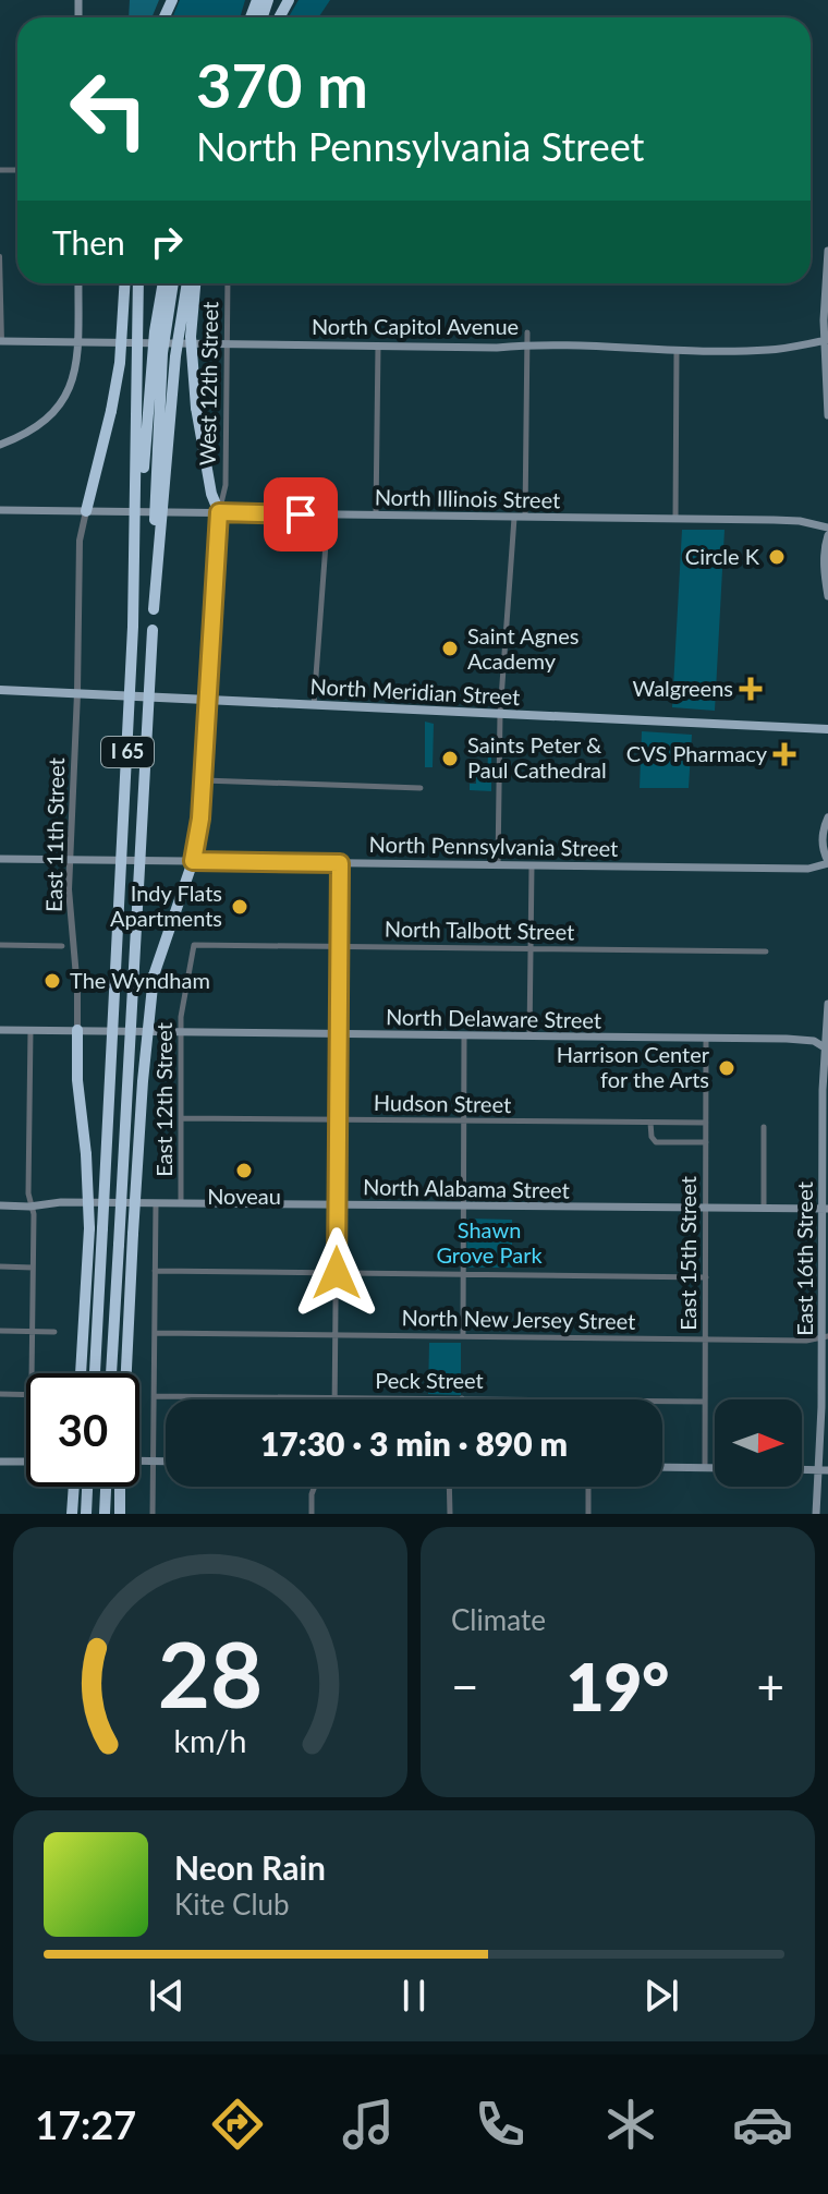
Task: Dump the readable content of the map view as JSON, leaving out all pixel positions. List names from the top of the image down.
{
  "streets": {
    "highway": ["I 65"],
    "main road": [
      "North Capitol Avenue",
      "North Illinois Street",
      "North Meridian Street",
      "North Pennsylvania Street",
      "North Delaware Street",
      "North Alabama Street",
      "East 16th Street"
    ],
    "street": [
      "West 12th Street",
      "East 11th Street",
      "North Talbott Street",
      "East 12th Street",
      "Hudson Street",
      "East 15th Street",
      "North New Jersey Street",
      "Peck Street"
    ]
  },
  "crossings": [
    ["North Capitol Avenue", "West 12th Street"],
    ["West 12th Street", "North Illinois Street"],
    ["West 12th Street", "North Meridian Street"],
    ["North Illinois Street", "East 11th Street"],
    ["North Meridian Street", "East 11th Street"],
    ["East 11th Street", "North Pennsylvania Street"],
    ["East 11th Street", "North Delaware Street"],
    ["North Talbott Street", "East 12th Street"],
    ["North Delaware Street", "East 12th Street"],
    ["North Delaware Street", "East 15th Street"],
    ["North Delaware Street", "East 16th Street"],
    ["East 12th Street", "Hudson Street"],
    ["East 12th Street", "North Alabama Street"],
    ["East 12th Street", "North New Jersey Street"],
    ["East 12th Street", "Peck Street"],
    ["Hudson Street", "East 15th Street"],
    ["North Alabama Street", "East 15th Street"],
    ["North Alabama Street", "East 16th Street"],
    ["East 15th Street", "North New Jersey Street"],
    ["East 15th Street", "Peck Street"],
    ["East 16th Street", "North New Jersey Street"]
  ],
  "parks": ["Shawn Grove Park"],
  "places": {
    "other": [
      "Circle K",
      "Saint Agnes Academy",
      "Saints Peter & Paul Cathedral",
      "Indy Flats Apartments",
      "The Wyndham",
      "Harrison Center for the Arts",
      "Noveau"
    ],
    "health": ["Walgreens", "CVS Pharmacy"]
  },
  "north": "right",
  "page": {
    "turn": ["370 m", "North Pennsylvania Street"],
    "then": "Then",
    "limit": "30",
    "trip": "17:30 · 3 min · 890 m",
    "tile": "Climate",
    "heat": ["−", "19°", "+"],
    "song": ["Neon Rain", "Kite Club"],
    "tabs": "17:27",
    "gauge": ["28", "km/h"]
  }
}
